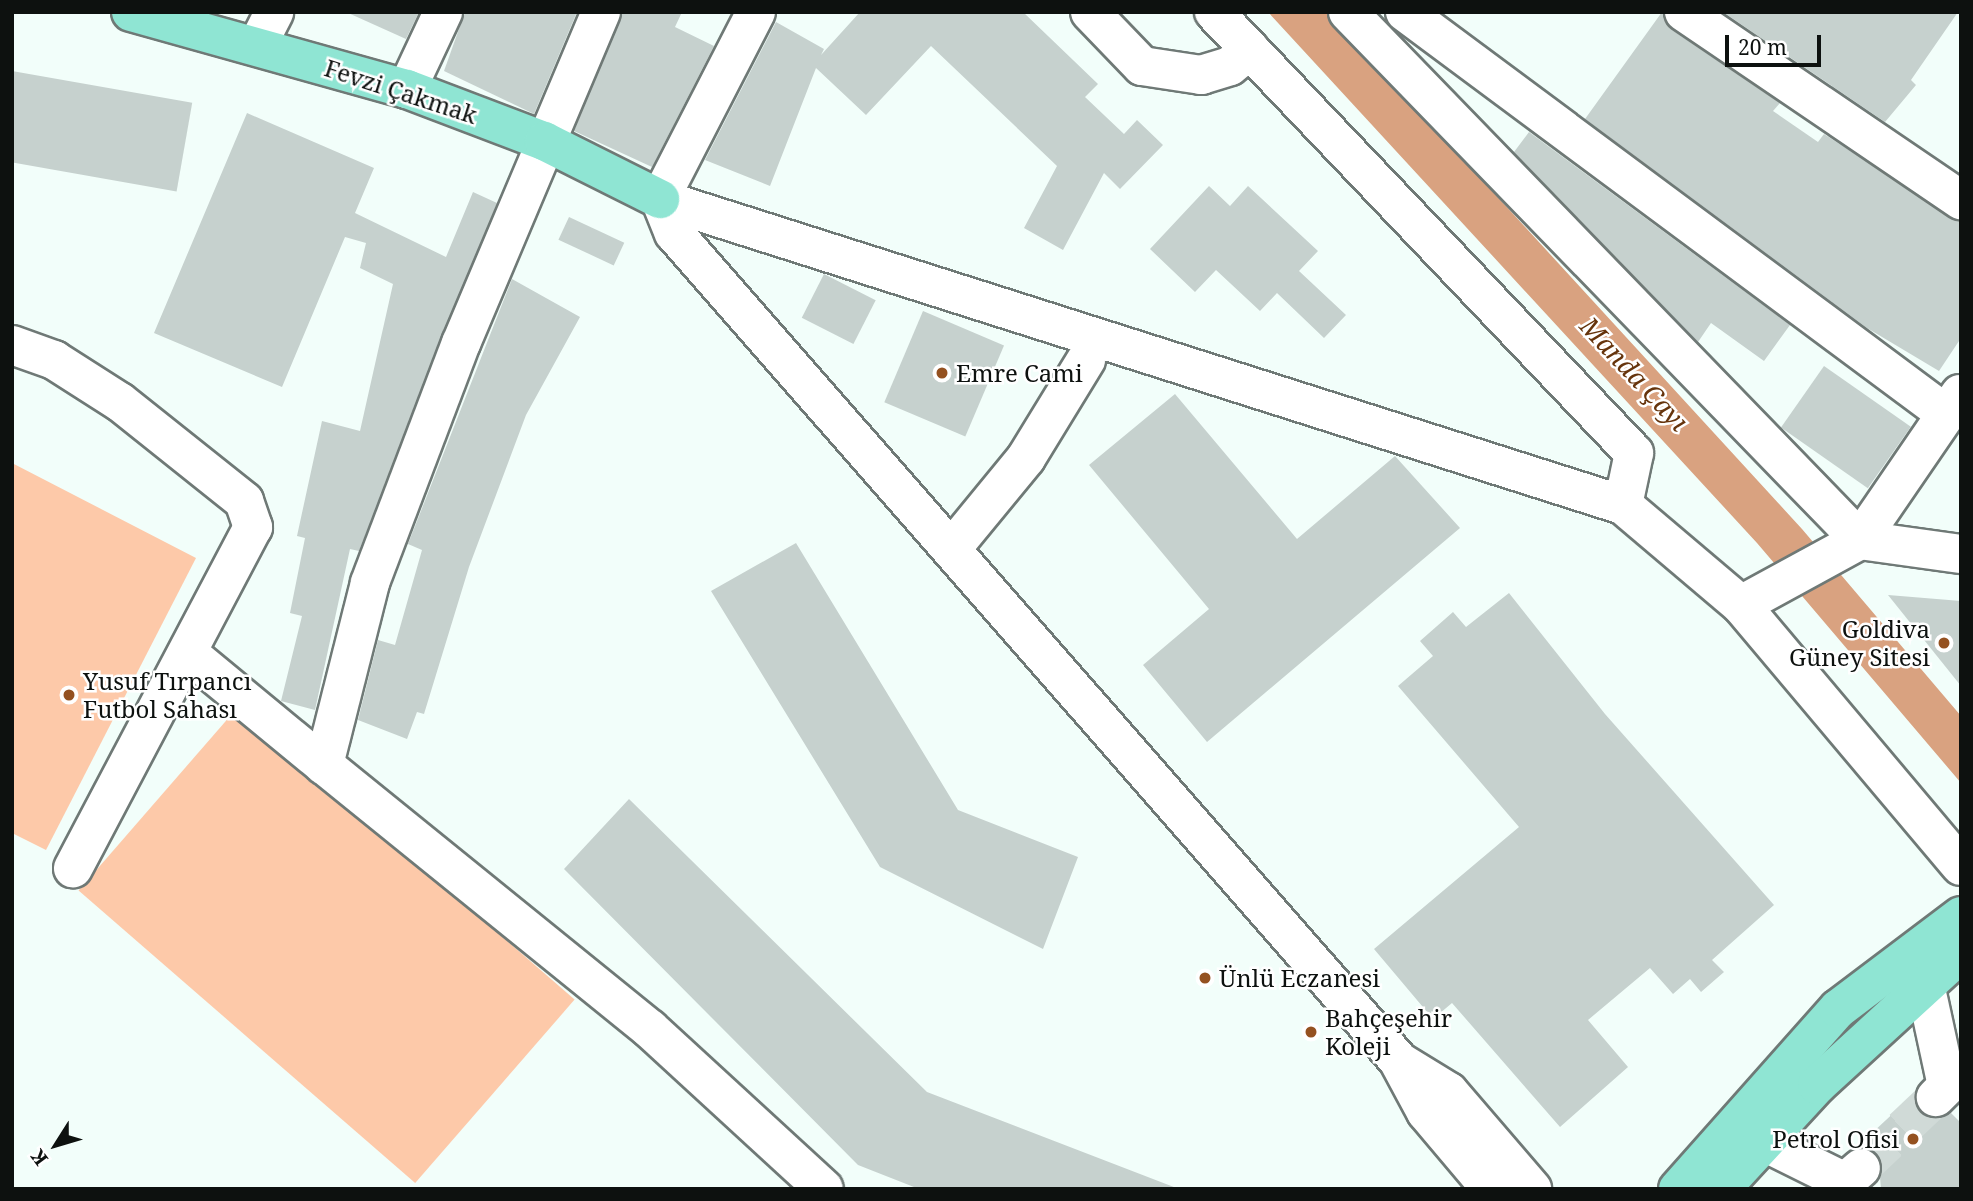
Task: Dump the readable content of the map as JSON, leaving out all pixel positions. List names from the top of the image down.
{
  "streets": {
    "main road": ["Fevzi Çakmak"]
  },
  "water": ["Manda Çayı"],
  "places": [
    "Emre Cami",
    "Goldiva Güney Sitesi",
    "Yusuf Tırpancı Futbol Sahası",
    "Ünlü Eczanesi",
    "Bahçeşehir Koleji",
    "Petrol Ofisi"
  ],
  "scale_bar": "20 m",
  "north": "bottom left"
}
